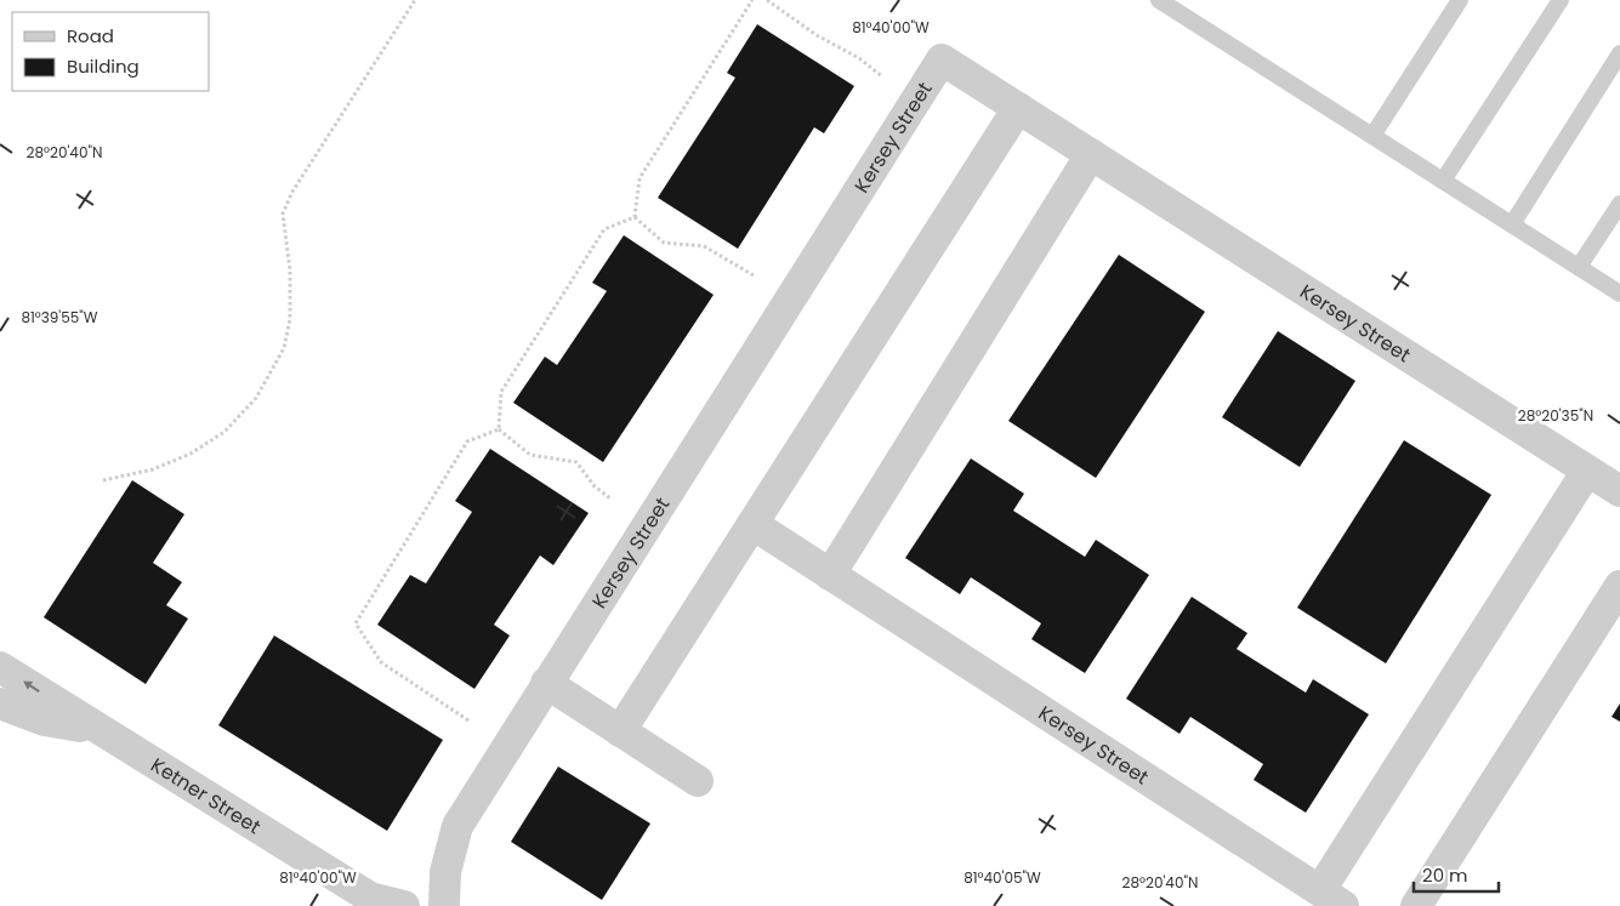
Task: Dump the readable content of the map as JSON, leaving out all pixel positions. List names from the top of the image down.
{
  "streets": {
    "street": ["Kersey Street", "Ketner Street"]
  },
  "legend": ["Road", "Building"],
  "scale_bar": "20 m",
  "coordinates": [
    "81°40'00\"W",
    "28°20'40\"N",
    "81°39'55\"W",
    "28°20'35\"N",
    "81°40'05\"W"
  ]
}
